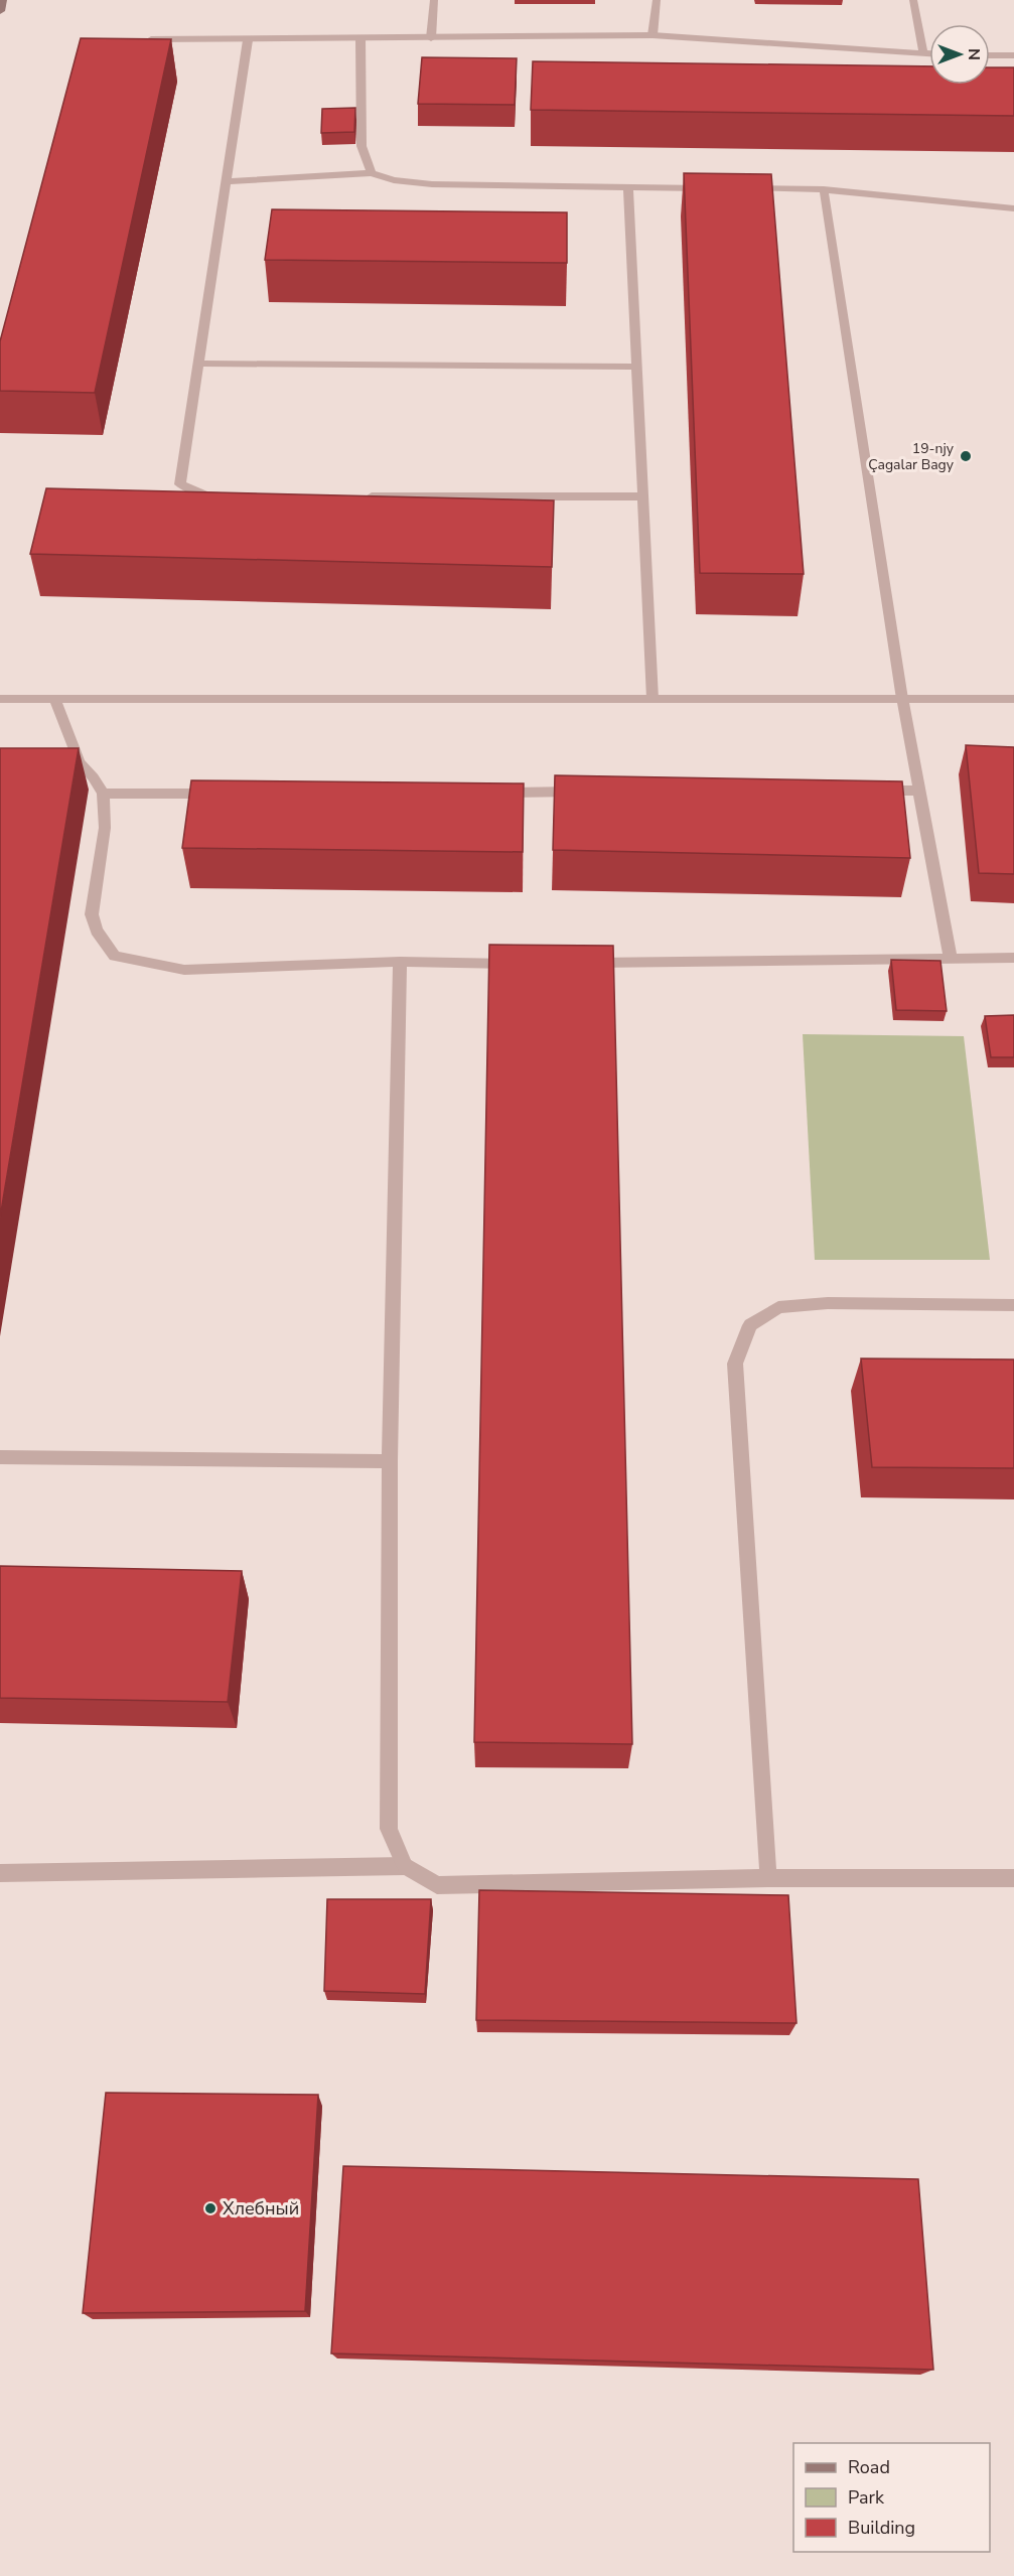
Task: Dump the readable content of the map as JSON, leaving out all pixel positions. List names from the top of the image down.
{
  "places": ["19-njy Çagalar Bagy", "Хлебный"],
  "legend": ["Road", "Park", "Building"],
  "north": "right"
}
